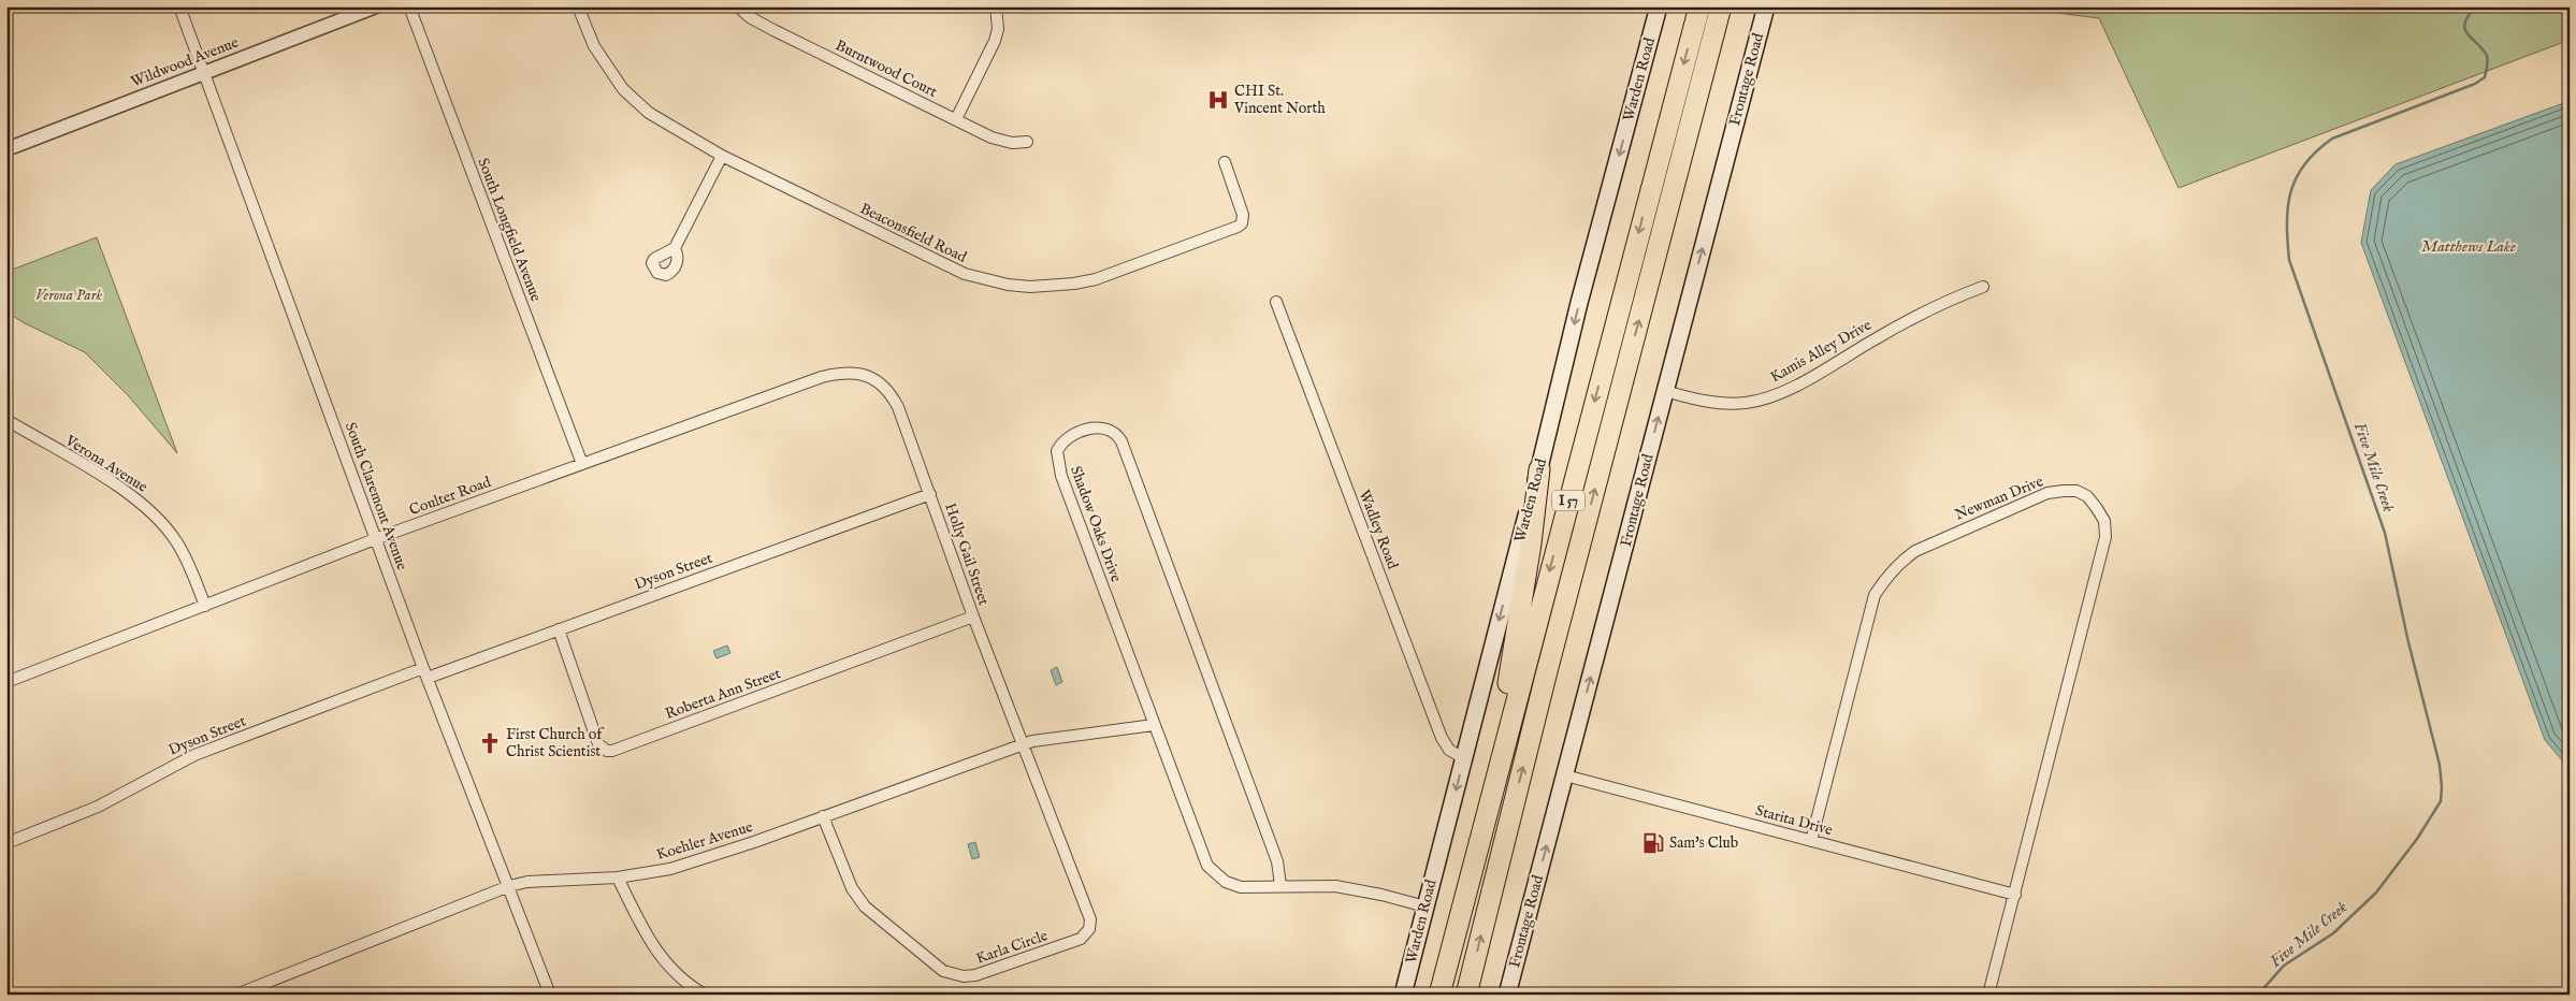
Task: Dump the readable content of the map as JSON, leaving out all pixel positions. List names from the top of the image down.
{
  "streets": {
    "highway": ["I 57"],
    "main road": ["Warden Road", "Frontage Road"],
    "street": [
      "Wildwood Avenue",
      "Burntwood Court",
      "South Longfield Avenue",
      "Beaconsfield Road",
      "Kamis Alley Drive",
      "Verona Avenue",
      "South Claremont Avenue",
      "Coulter Road",
      "Newman Drive",
      "Shadow Oaks Drive",
      "Wadley Road",
      "Holly Gail Street",
      "Dyson Street",
      "Roberta Ann Street",
      "Starita Drive",
      "Koehler Avenue",
      "Karla Circle"
    ]
  },
  "crossings": [
    ["Wildwood Avenue", "South Claremont Avenue"],
    ["Warden Road", "Shadow Oaks Drive"],
    ["Warden Road", "Wadley Road"],
    ["Frontage Road", "Kamis Alley Drive"],
    ["Frontage Road", "Starita Drive"],
    ["South Longfield Avenue", "Coulter Road"],
    ["Verona Avenue", "Coulter Road"],
    ["South Claremont Avenue", "Coulter Road"],
    ["South Claremont Avenue", "Dyson Street"],
    ["South Claremont Avenue", "Koehler Avenue"],
    ["Coulter Road", "Holly Gail Street"],
    ["Newman Drive", "Starita Drive"],
    ["Shadow Oaks Drive", "Koehler Avenue"],
    ["Holly Gail Street", "Dyson Street"],
    ["Holly Gail Street", "Roberta Ann Street"],
    ["Holly Gail Street", "Koehler Avenue"],
    ["Holly Gail Street", "Karla Circle"],
    ["Dyson Street", "Roberta Ann Street"],
    ["Koehler Avenue", "Karla Circle"]
  ],
  "one_way": ["Warden Road", "Frontage Road"],
  "water": ["Matthews Lake", "Five Mile Creek"],
  "parks": ["Verona Park"],
  "places": {
    "hospital": ["CHI St. Vincent North"],
    "church": ["First Church of Christ Scientist"],
    "fuel station": ["Sam's Club"]
  }
}
